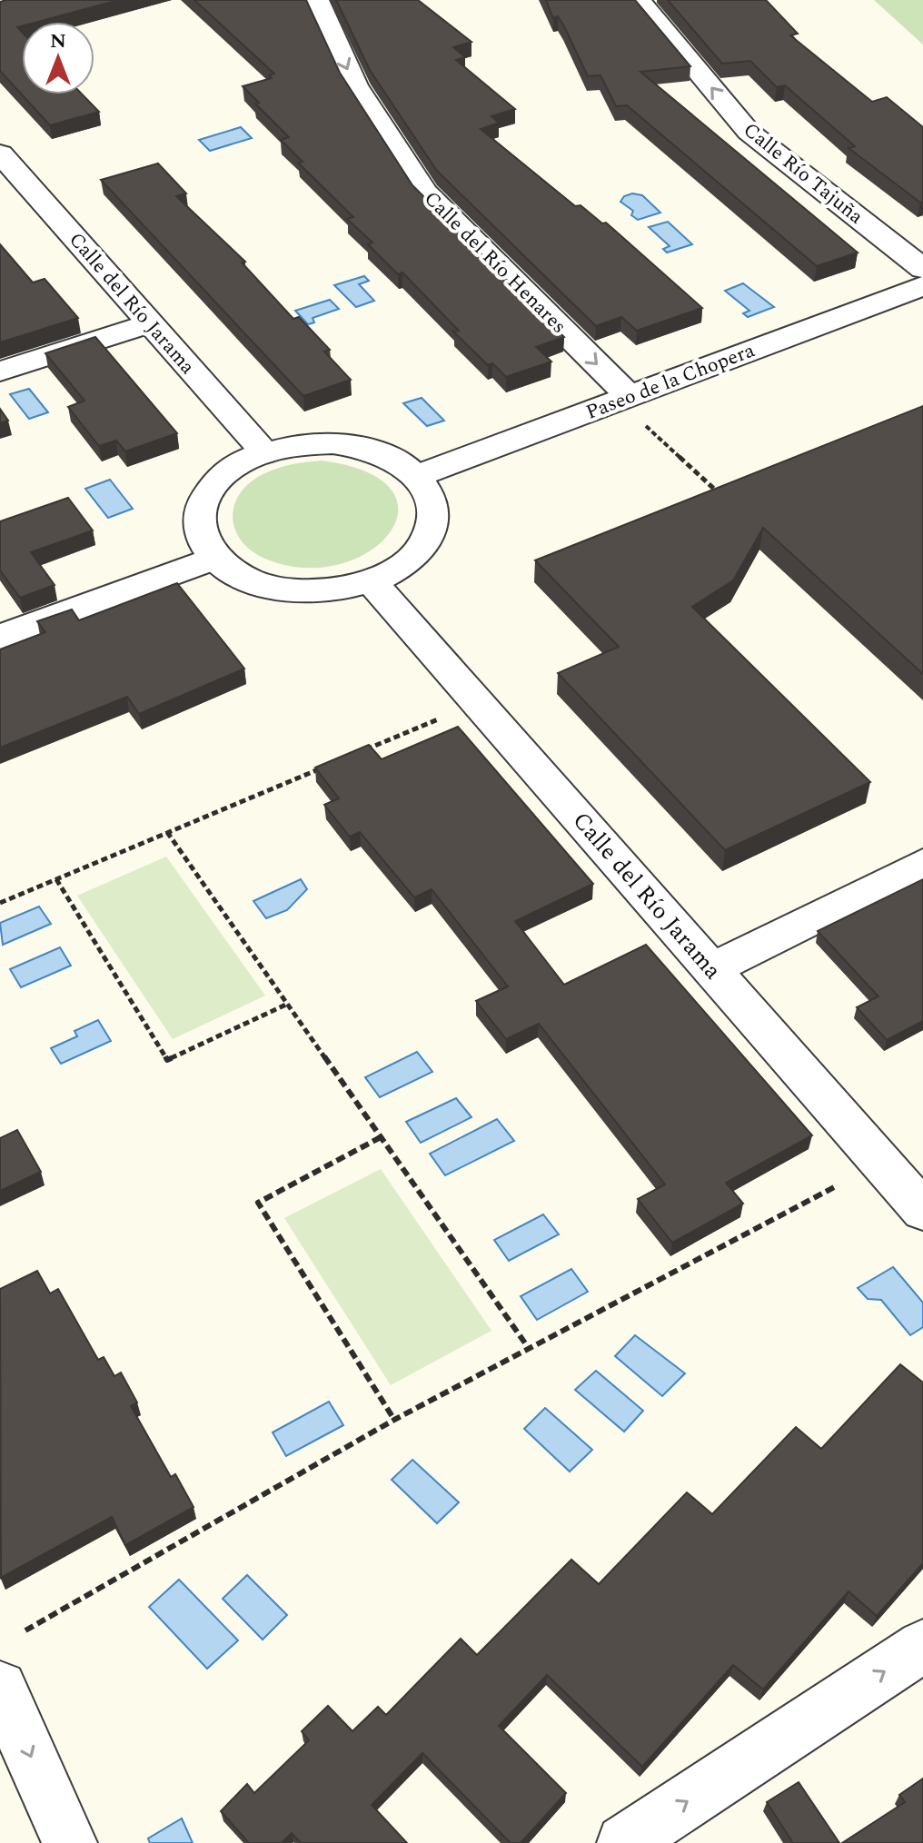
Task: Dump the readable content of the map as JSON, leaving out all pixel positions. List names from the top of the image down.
{
  "streets": {
    "street": [
      "Calle Río Tajuña",
      "Calle del Río Henares",
      "Calle del Río Jarama",
      "Paseo de la Chopera"
    ]
  },
  "crossings": [
    ["Calle del Río Henares", "Paseo de la Chopera"],
    ["Calle del Río Jarama", "Paseo de la Chopera"]
  ],
  "one_way": ["Calle Río Tajuña", "Calle del Río Henares"],
  "north": "top"
}
